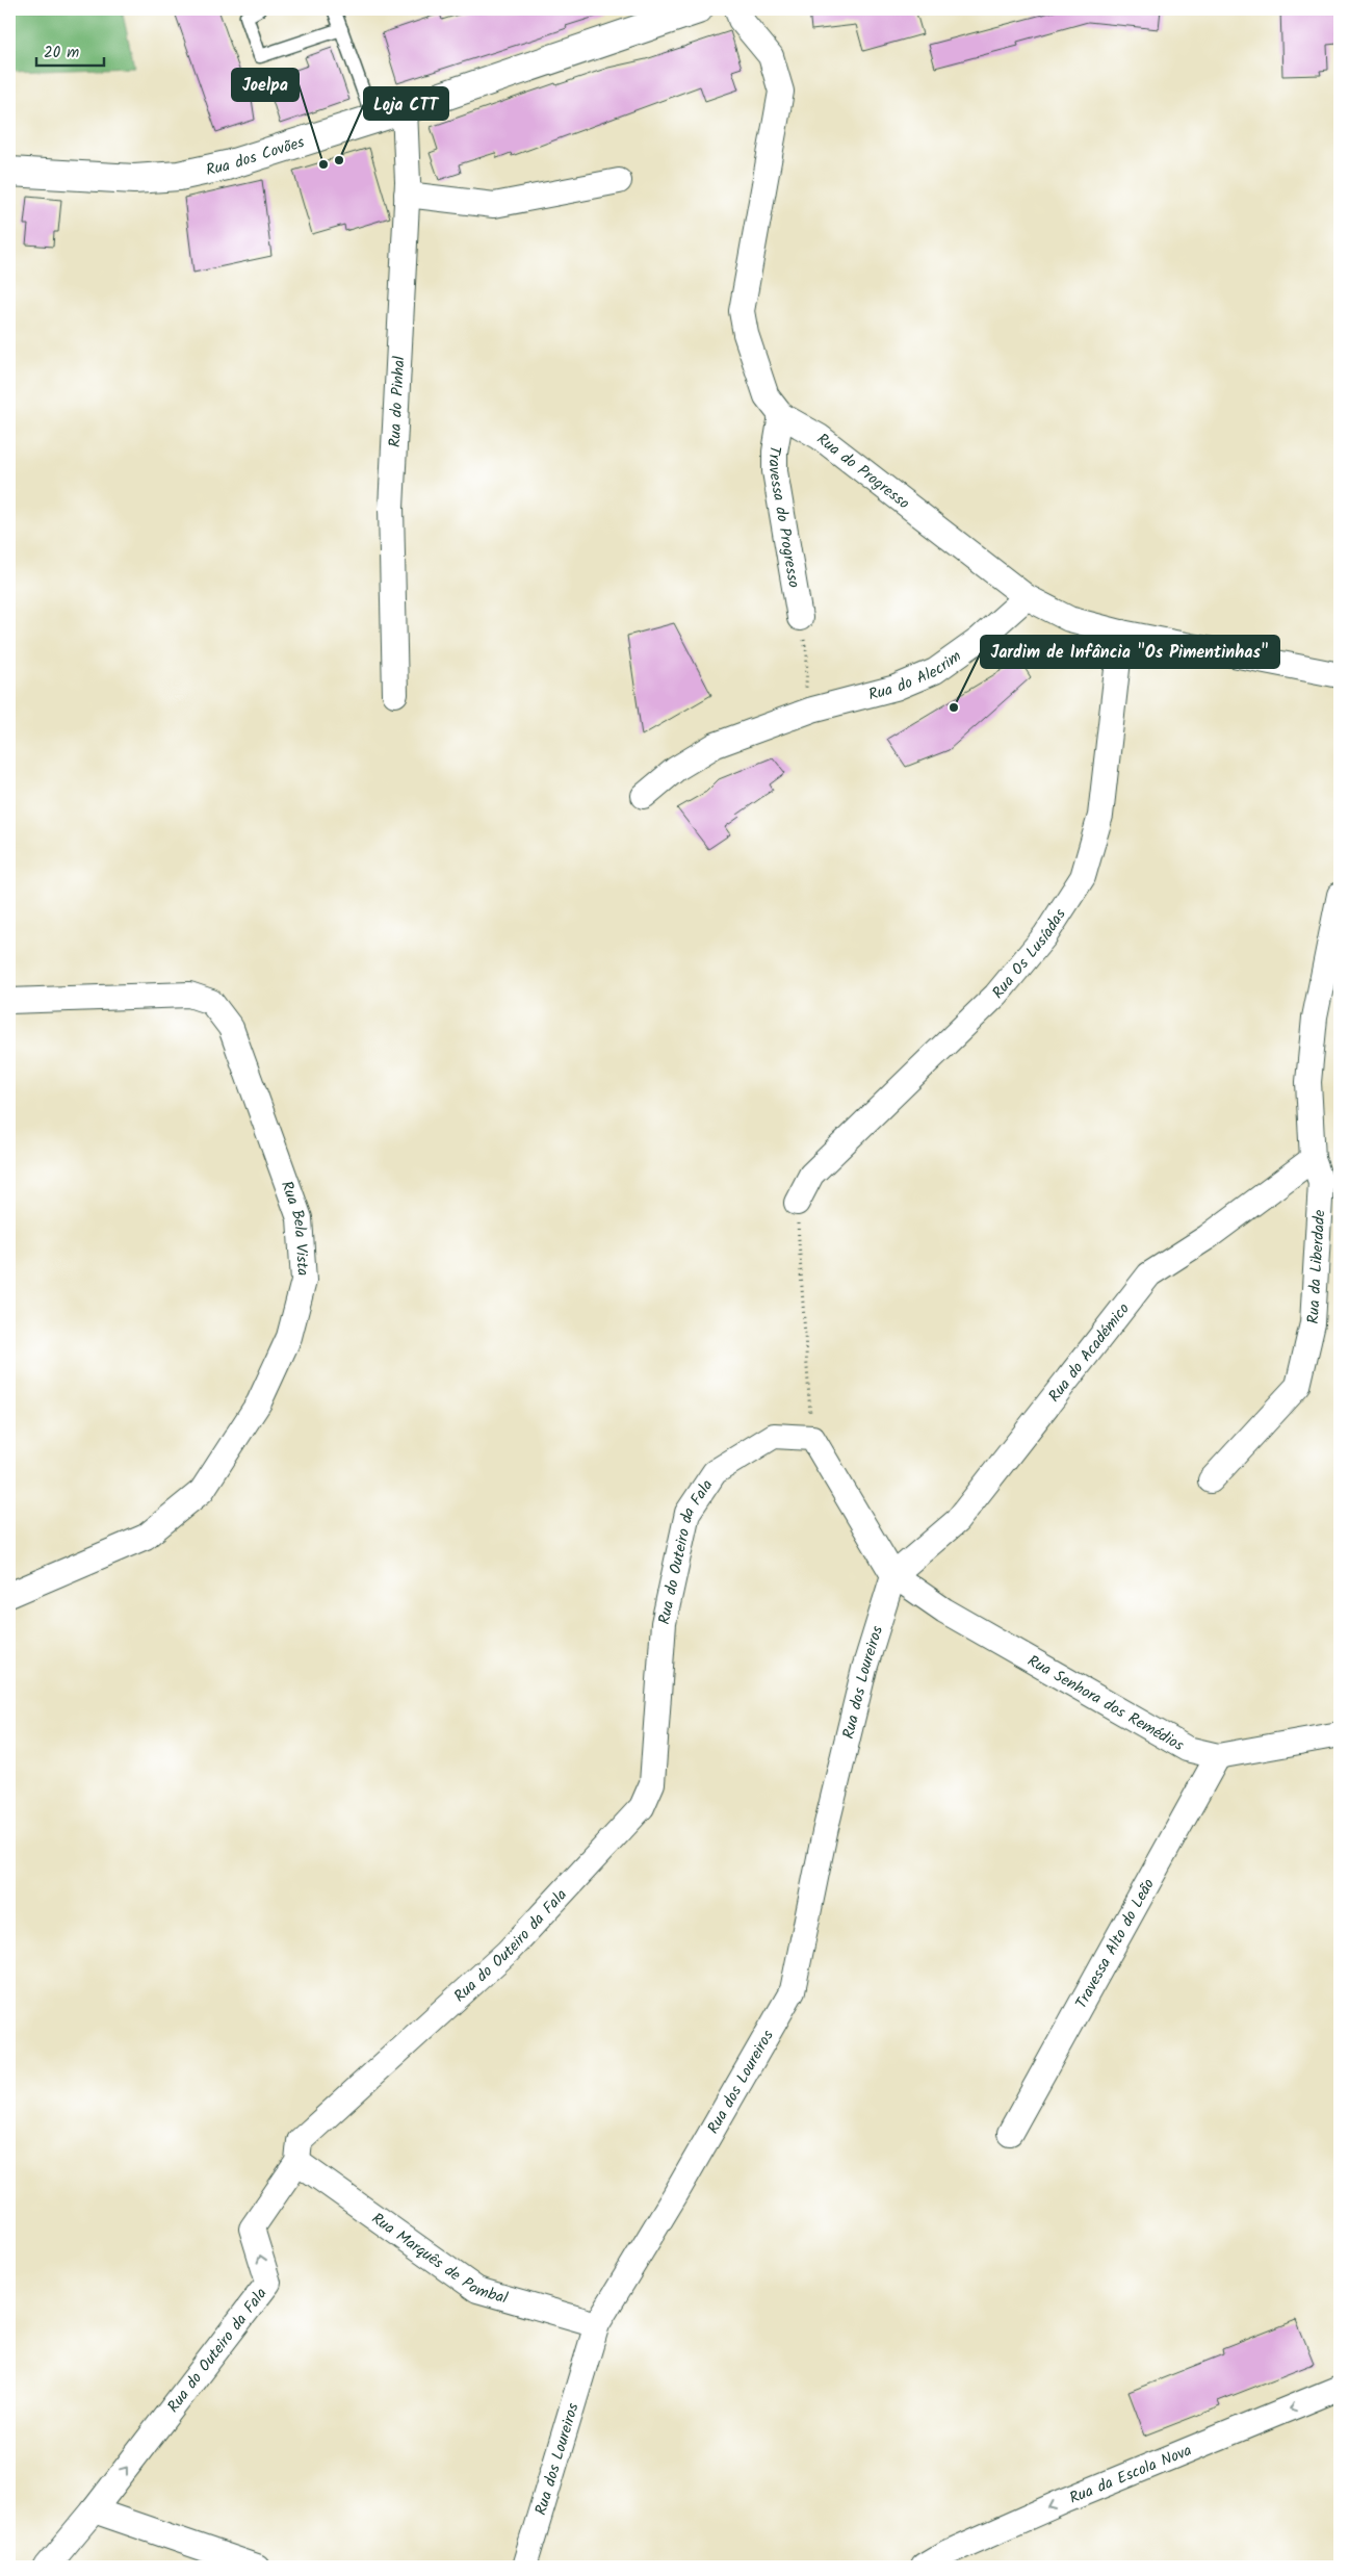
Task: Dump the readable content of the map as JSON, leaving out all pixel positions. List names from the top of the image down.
{
  "streets": {
    "street": [
      "Rua dos Covões",
      "Rua do Pinhal",
      "Rua do Progresso",
      "Travessa do Progresso",
      "Rua do Alecrim",
      "Rua Os Lusíadas",
      "Rua Bela Vista",
      "Rua da Liberdade",
      "Rua do Académico",
      "Rua do Outeiro da Fala",
      "Rua dos Loureiros",
      "Rua Senhora dos Remédios",
      "Travessa Alto do Leão",
      "Rua Marquês de Pombal",
      "Rua da Escola Nova"
    ]
  },
  "crossings": [
    ["Rua dos Covões", "Rua do Pinhal"],
    ["Rua do Progresso", "Travessa do Progresso"],
    ["Rua do Progresso", "Rua do Alecrim"],
    ["Rua do Progresso", "Rua Os Lusíadas"],
    ["Rua da Liberdade", "Rua do Académico"],
    ["Rua do Académico", "Rua dos Loureiros"],
    ["Rua do Académico", "Rua Senhora dos Remédios"],
    ["Rua do Outeiro da Fala", "Rua Marquês de Pombal"],
    ["Rua dos Loureiros", "Rua Senhora dos Remédios"],
    ["Rua dos Loureiros", "Rua Marquês de Pombal"],
    ["Rua Senhora dos Remédios", "Travessa Alto do Leão"]
  ],
  "one_way": ["Rua da Escola Nova"],
  "places": ["Loja CTT", "Joelpa", "Jardim de Infância \"Os Pimentinhas\""],
  "scale_bar": "20 m"
}
